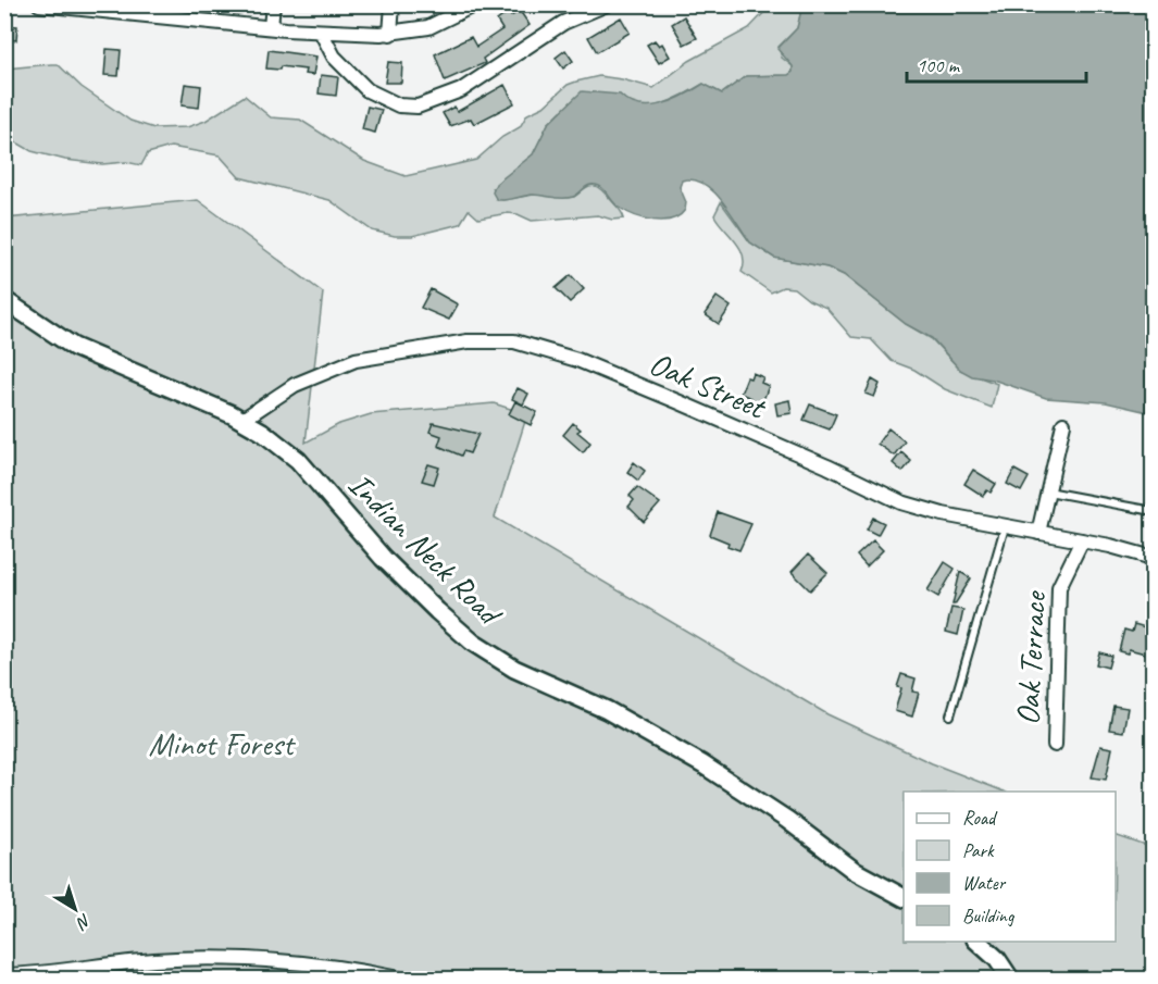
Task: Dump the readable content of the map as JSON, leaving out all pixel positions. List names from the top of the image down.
{
  "streets": {
    "street": ["Oak Street", "Indian Neck Road", "Oak Terrace"]
  },
  "crossings": [
    ["Oak Street", "Indian Neck Road"],
    ["Oak Street", "Oak Terrace"]
  ],
  "parks": ["Minot Forest"],
  "legend": [
    "Road",
    "Park",
    "Water",
    "Building"
  ],
  "scale_bar": "100 m",
  "north": "bottom right"
}
